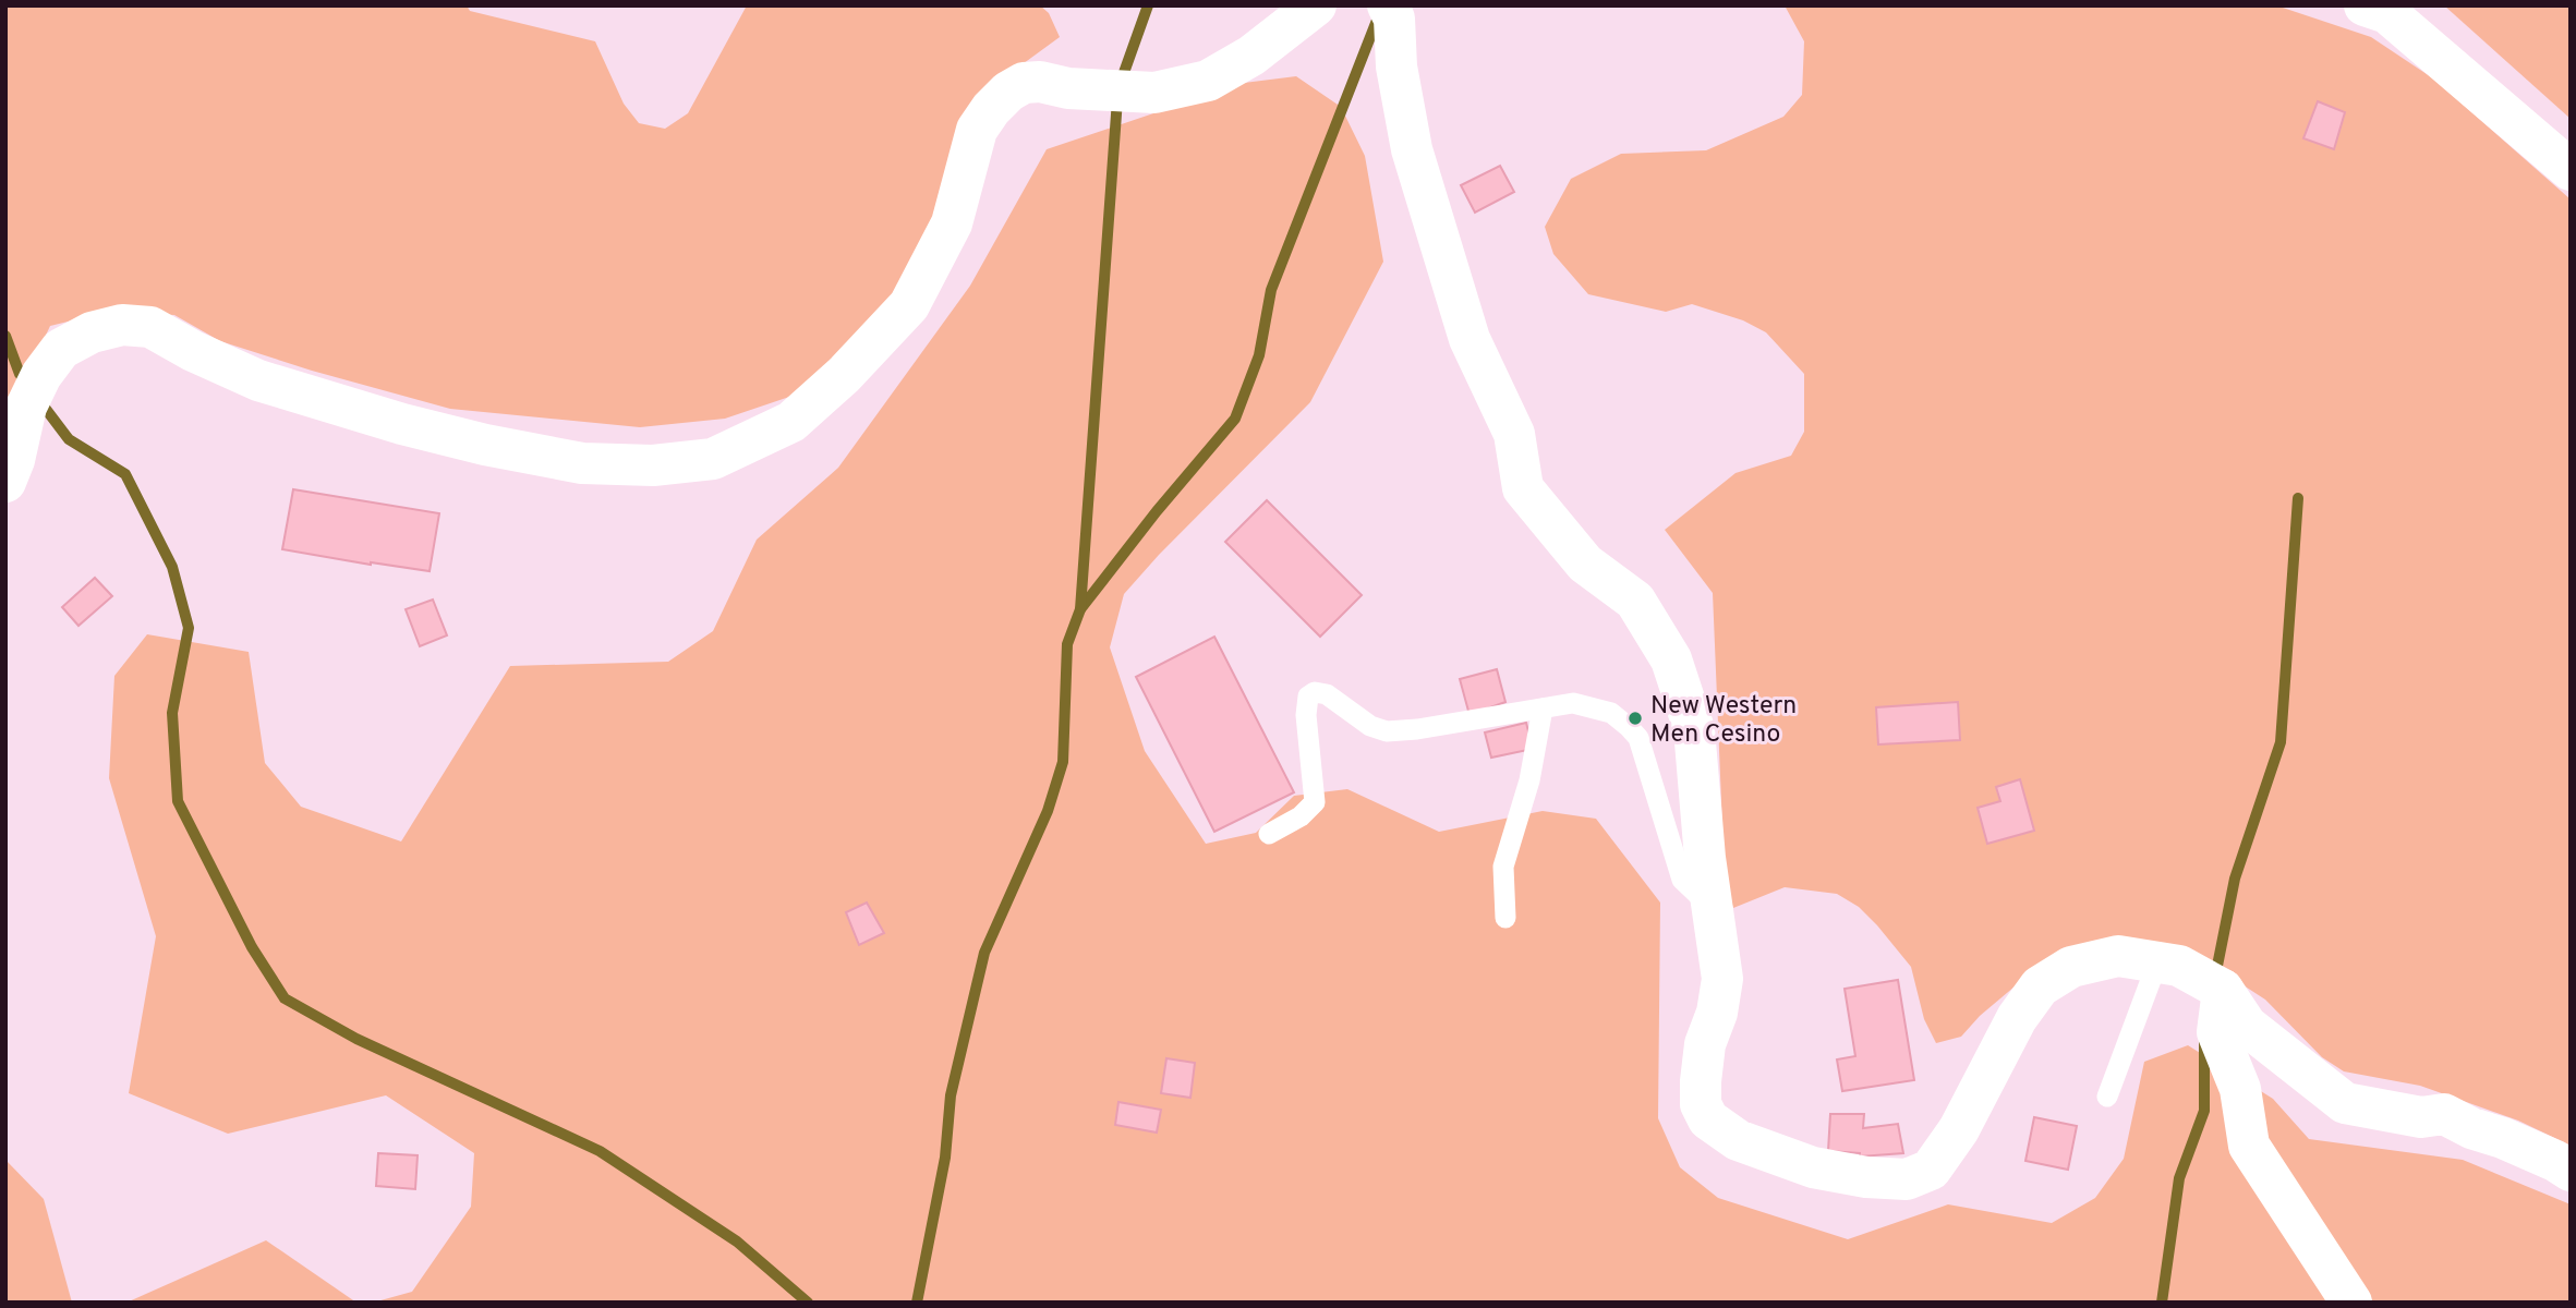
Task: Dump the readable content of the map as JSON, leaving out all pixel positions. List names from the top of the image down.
{
  "places": ["New Western Men Cesino"]
}
